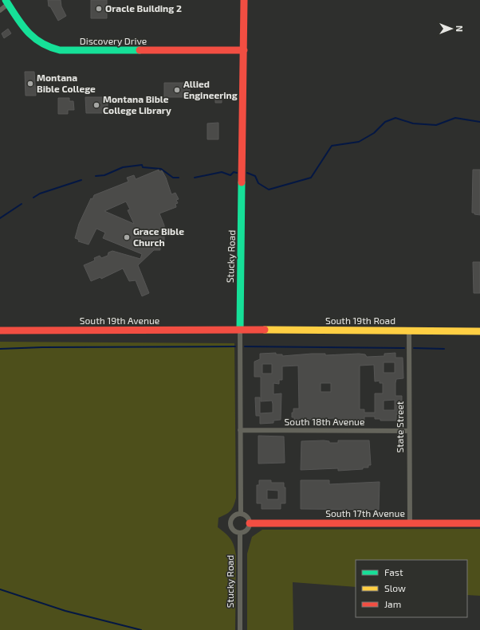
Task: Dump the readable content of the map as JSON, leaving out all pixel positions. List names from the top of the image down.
{
  "streets": {
    "street": [
      "Discovery Drive",
      "Stucky Road",
      "South 19th Avenue",
      "South 19th Road",
      "South 18th Avenue",
      "State Street",
      "South 17th Avenue"
    ]
  },
  "crossings": [
    ["Discovery Drive", "Stucky Road"],
    ["Stucky Road", "South 19th Avenue"],
    ["Stucky Road", "South 19th Road"],
    ["Stucky Road", "South 18th Avenue"],
    ["Stucky Road", "South 17th Avenue"],
    ["South 19th Avenue", "South 19th Road"],
    ["South 19th Road", "State Street"],
    ["South 18th Avenue", "State Street"],
    ["State Street", "South 17th Avenue"]
  ],
  "places": [
    "Oracle Building 2",
    "Montana Bible College",
    "Allied Engineering",
    "Montana Bible College Library",
    "Grace Bible Church"
  ],
  "legend": ["Fast", "Slow", "Jam"],
  "north": "right"
}
